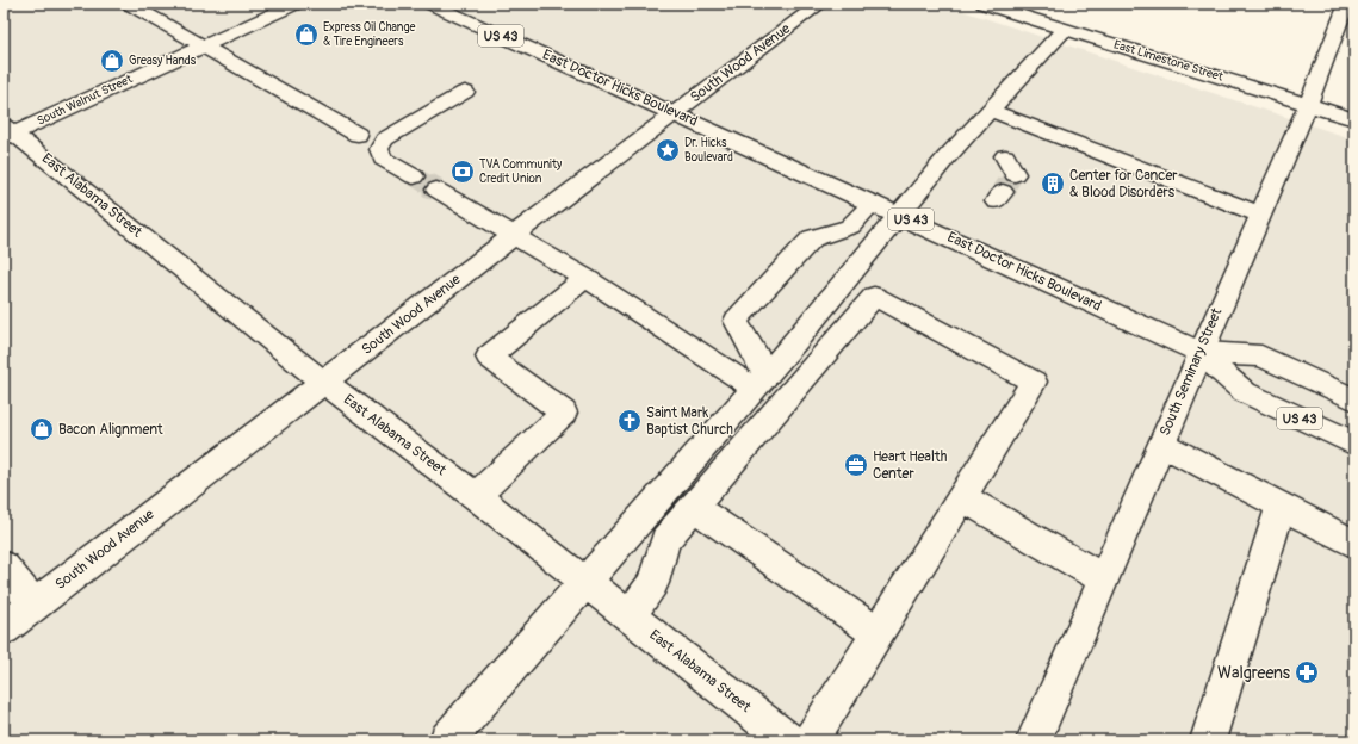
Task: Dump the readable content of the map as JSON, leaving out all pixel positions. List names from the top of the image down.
{
  "streets": {
    "main road": [
      "US 43",
      "East Limestone Street",
      "South Wood Avenue",
      "East Doctor Hicks Boulevard",
      "South Walnut Street",
      "East Alabama Street",
      "South Seminary Street"
    ]
  },
  "crossings": [
    ["East Limestone Street", "South Seminary Street"],
    ["South Wood Avenue", "East Doctor Hicks Boulevard"],
    ["South Wood Avenue", "East Alabama Street"],
    ["East Doctor Hicks Boulevard", "South Seminary Street"],
    ["South Walnut Street", "East Alabama Street"]
  ],
  "places": {
    "shop": ["Express Oil Change & Tire Engineers", "Greasy Hands", "Bacon Alignment"],
    "place": ["Dr. Hicks Boulevard"],
    "bank": ["TVA Community Credit Union"],
    "building": ["Center for Cancer & Blood Disorders"],
    "church": ["Saint Mark Baptist Church"],
    "office": ["Heart Health Center"],
    "pharmacy": ["Walgreens"]
  }
}
